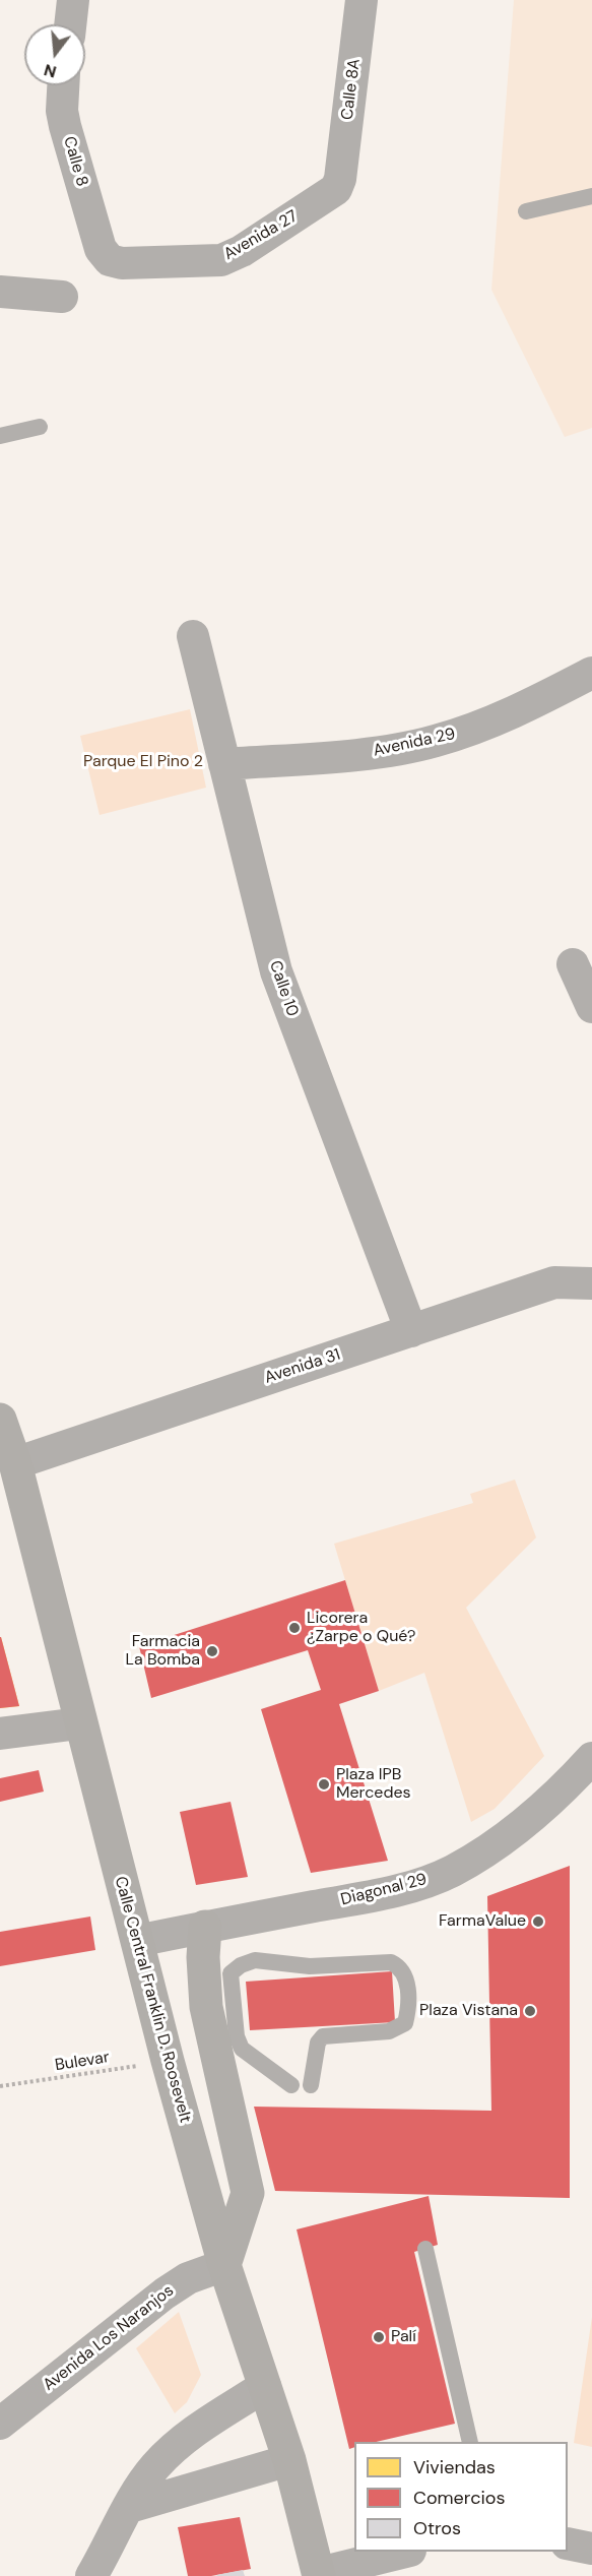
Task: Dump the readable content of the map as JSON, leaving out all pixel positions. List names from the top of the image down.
{
  "streets": {
    "main road": ["Calle Central Franklin D. Roosevelt"],
    "street": [
      "Calle 8A",
      "Calle 8",
      "Avenida 27",
      "Avenida 29",
      "Calle 10",
      "Avenida 31",
      "Diagonal 29",
      "Avenida Los Naranjos"
    ],
    "path": ["Bulevar"]
  },
  "crossings": [
    ["Calle 8A", "Avenida 27"],
    ["Calle 8", "Avenida 27"],
    ["Avenida 29", "Calle 10"],
    ["Calle 10", "Avenida 31"],
    ["Avenida 31", "Calle Central Franklin D. Roosevelt"],
    ["Diagonal 29", "Calle Central Franklin D. Roosevelt"],
    ["Calle Central Franklin D. Roosevelt", "Bulevar"],
    ["Calle Central Franklin D. Roosevelt", "Avenida Los Naranjos"]
  ],
  "parks": ["Parque El Pino 2"],
  "places": [
    "Licorera ¿Zarpe o Qué?",
    "Farmacia La Bomba",
    "Plaza IPB Mercedes",
    "FarmaValue",
    "Plaza Vistana",
    "Palí"
  ],
  "legend": ["Viviendas", "Comercios", "Otros"],
  "north": "bottom"
}
